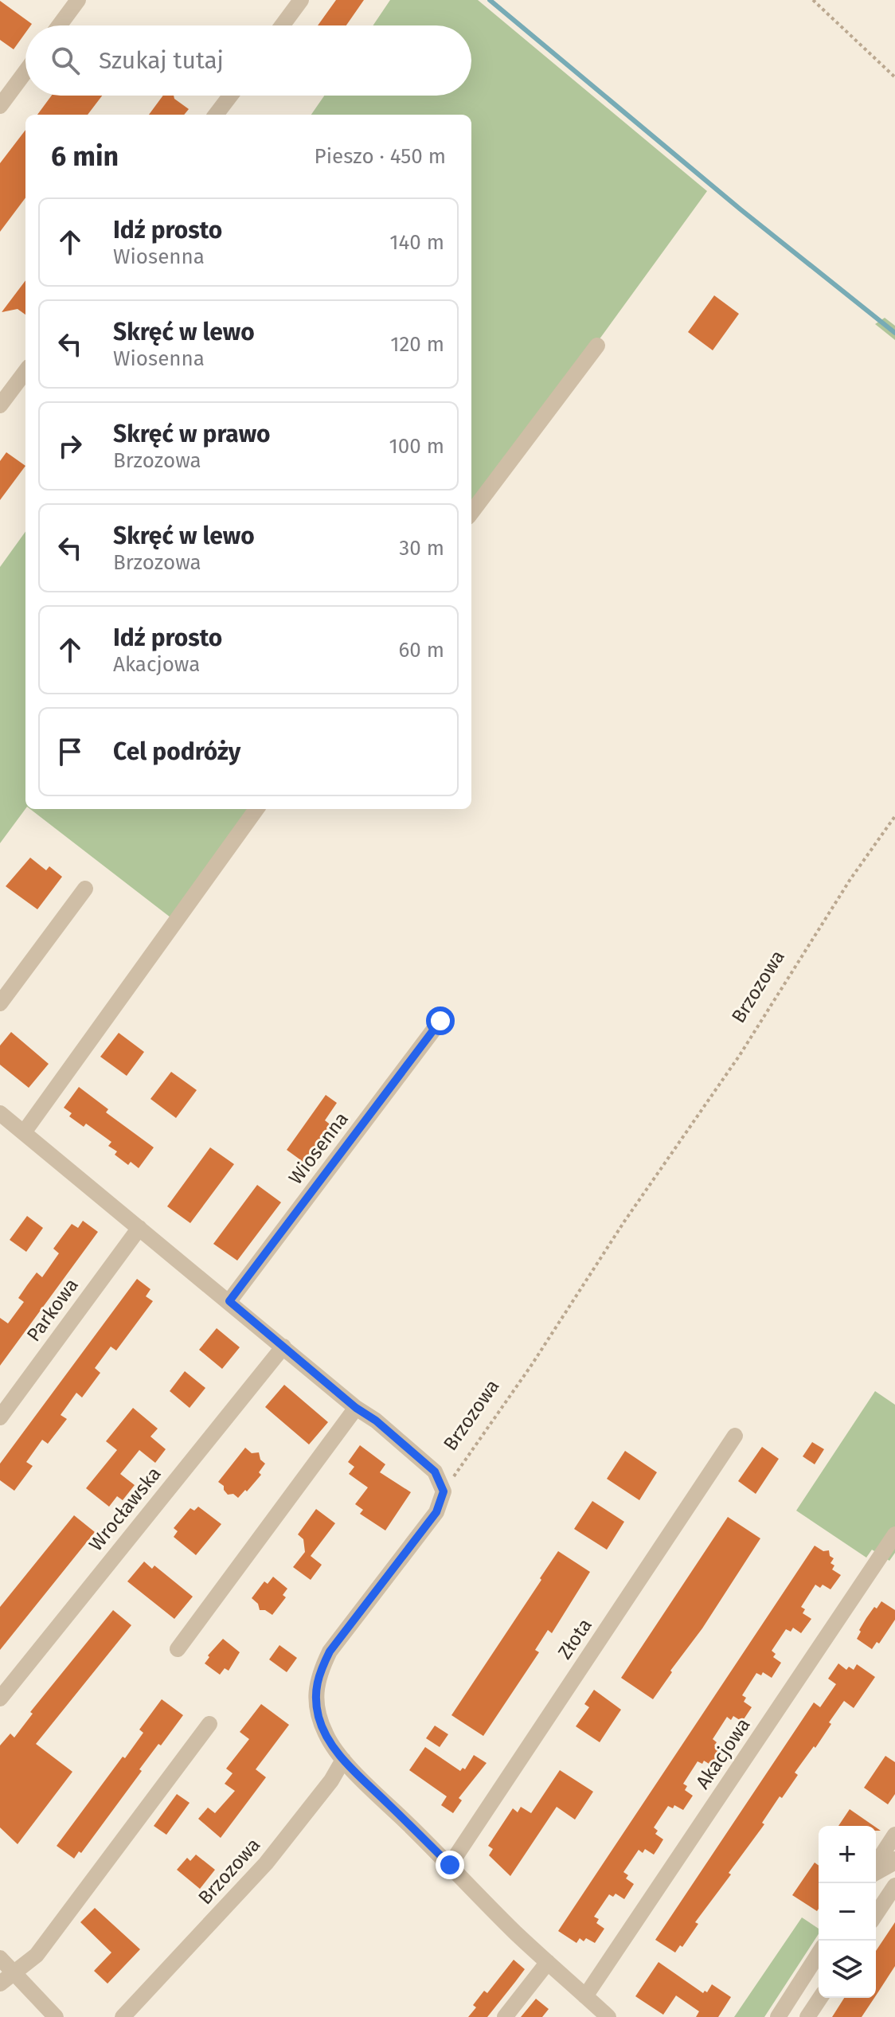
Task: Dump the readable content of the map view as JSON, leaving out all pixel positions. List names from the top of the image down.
{
  "streets": {
    "street": [
      "Brzozowa",
      "Wiosenna",
      "Parkowa",
      "Wrocławska",
      "Złota",
      "Akacjowa"
    ]
  },
  "page": {
    "search": "Szukaj tutaj",
    "heading": ["6 min", "Pieszo · 450 m"],
    "list": [
      ["Idź prosto", "Wiosenna", "140 m"],
      ["Skręć w lewo", "Wiosenna", "120 m"],
      ["Skręć w prawo", "Brzozowa", "100 m"],
      ["Skręć w lewo", "Brzozowa", "30 m"],
      ["Idź prosto", "Akacjowa", "60 m"],
      "Cel podróży"
    ],
    "map_buttons": ["+", "−"]
  }
}
